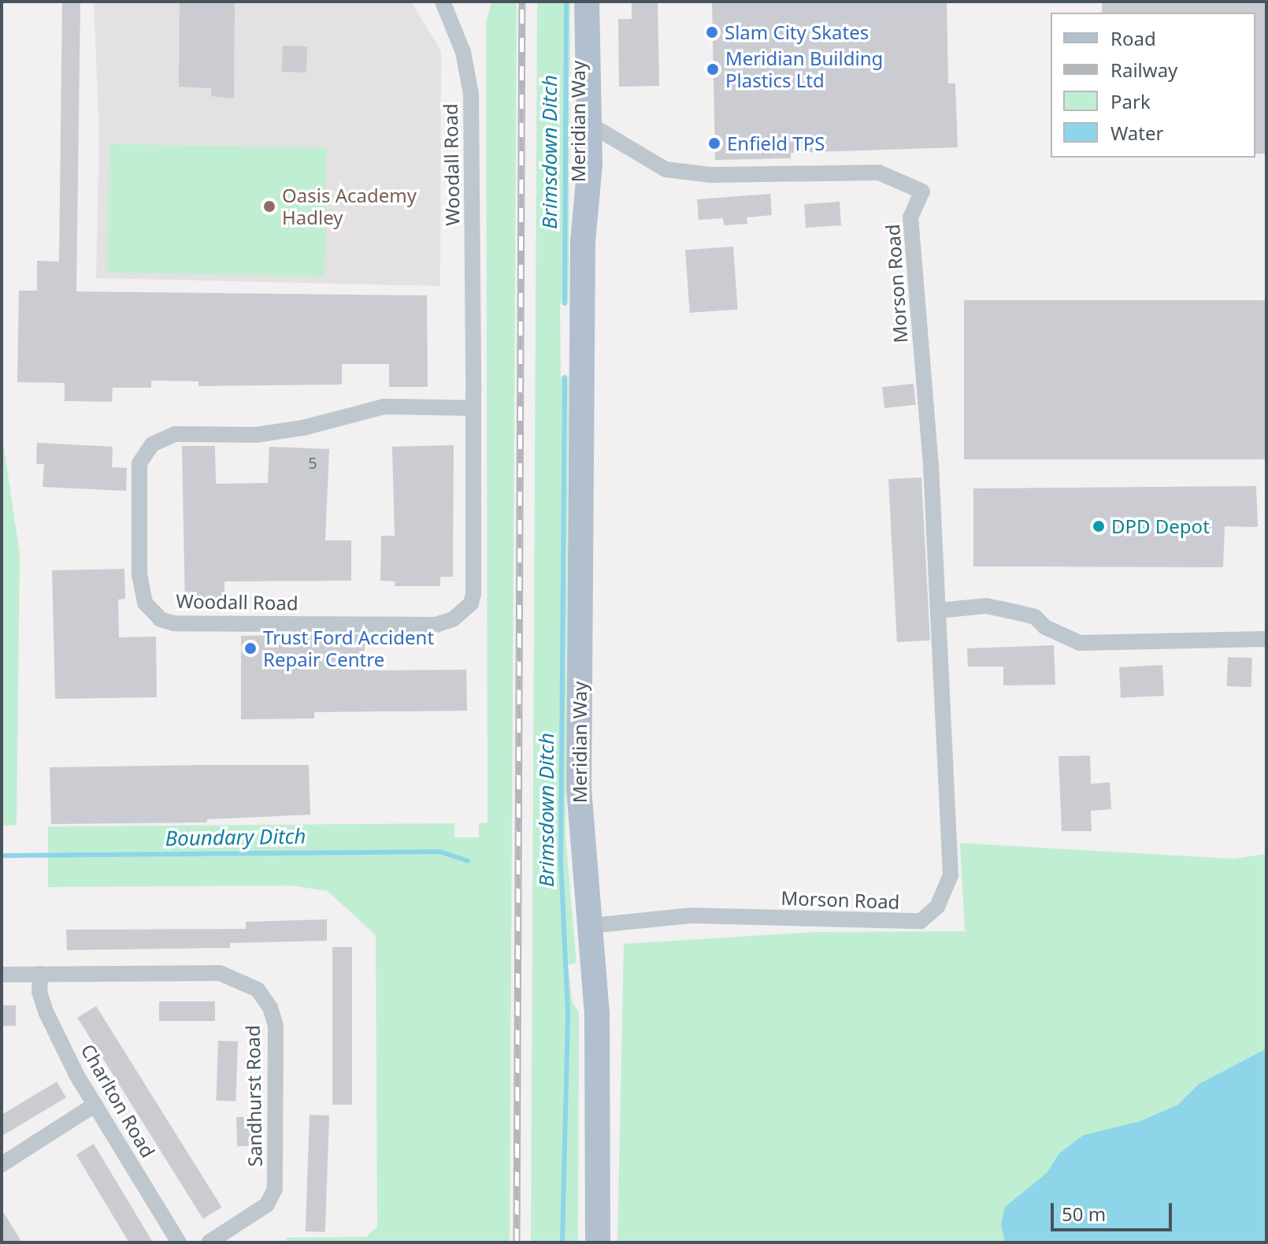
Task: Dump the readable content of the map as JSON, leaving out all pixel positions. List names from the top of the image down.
{
  "streets": {
    "main road": ["Meridian Way"],
    "street": [
      "Woodall Road",
      "Morson Road",
      "Sandhurst Road",
      "Charlton Road"
    ]
  },
  "crossings": [
    ["Meridian Way", "Morson Road"],
    ["Sandhurst Road", "Charlton Road"]
  ],
  "water": ["Brimsdown Ditch", "Boundary Ditch"],
  "places": [
    "Slam City Skates",
    "Meridian Building Plastics Ltd",
    "Enfield TPS",
    "Oasis Academy Hadley",
    "DPD Depot",
    "Trust Ford Accident Repair Centre"
  ],
  "house_numbers": ["5"],
  "legend": [
    "Road",
    "Railway",
    "Park",
    "Water"
  ],
  "scale_bar": "50 m"
}
